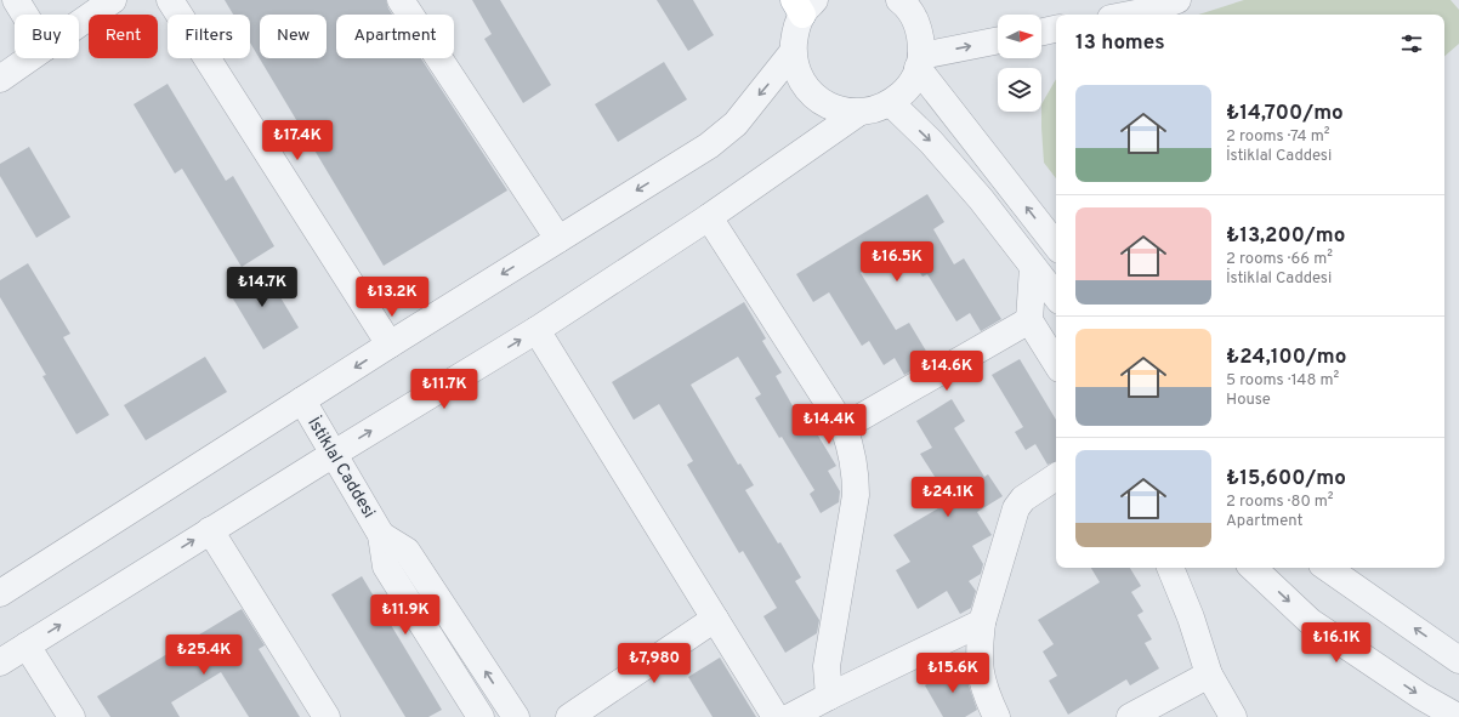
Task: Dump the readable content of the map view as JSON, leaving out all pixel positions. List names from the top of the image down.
{
  "streets": {
    "street": ["İstiklal Caddesi"]
  },
  "north": "right",
  "page": {
    "chip": [
      "Buy",
      "Rent",
      "Filters",
      "New",
      "Apartment"
    ],
    "heading": "13 homes",
    "list": [
      {
        "name": "₺14,700/mo",
        "note": "2 rooms · 74 m² · İstiklal Caddesi"
      },
      {
        "name": "₺13,200/mo",
        "note": "2 rooms · 66 m² · İstiklal Caddesi"
      },
      {
        "name": "₺24,100/mo",
        "note": "5 rooms · 148 m² · House"
      },
      {
        "name": "₺15,600/mo",
        "note": "2 rooms · 80 m² · Apartment"
      }
    ],
    "price": [
      "₺17.4K",
      "₺16.5K",
      "₺14.7K",
      "₺13.2K",
      "₺14.6K",
      "₺11.7K",
      "₺14.4K",
      "₺24.1K",
      "₺11.9K",
      "₺16.1K",
      "₺25.4K",
      "₺7,980",
      "₺15.6K"
    ]
  }
}
